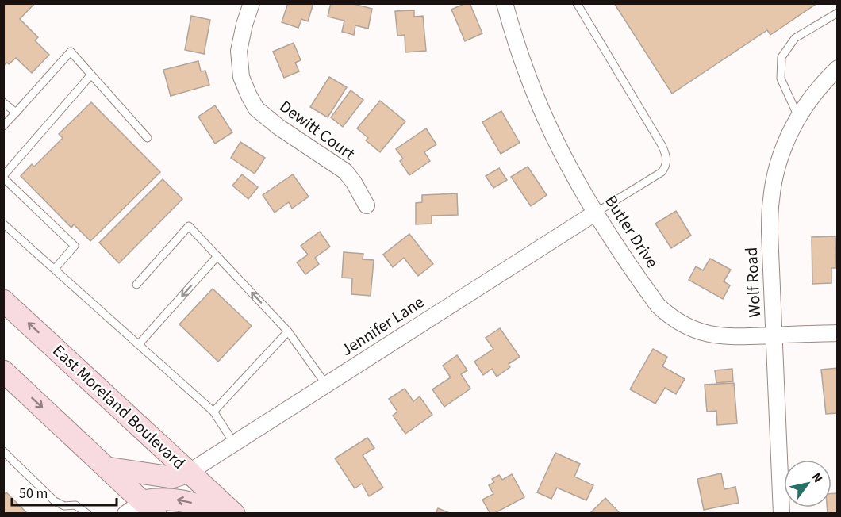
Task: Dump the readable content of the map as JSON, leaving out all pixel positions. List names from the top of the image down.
{
  "streets": {
    "main road": ["East Moreland Boulevard"],
    "street": [
      "Dewitt Court",
      "Butler Drive",
      "Wolf Road",
      "Jennifer Lane"
    ]
  },
  "crossings": [
    ["Butler Drive", "Wolf Road"],
    ["Butler Drive", "Jennifer Lane"],
    ["Jennifer Lane", "East Moreland Boulevard"]
  ],
  "scale_bar": "50 m",
  "north": "top right"
}
